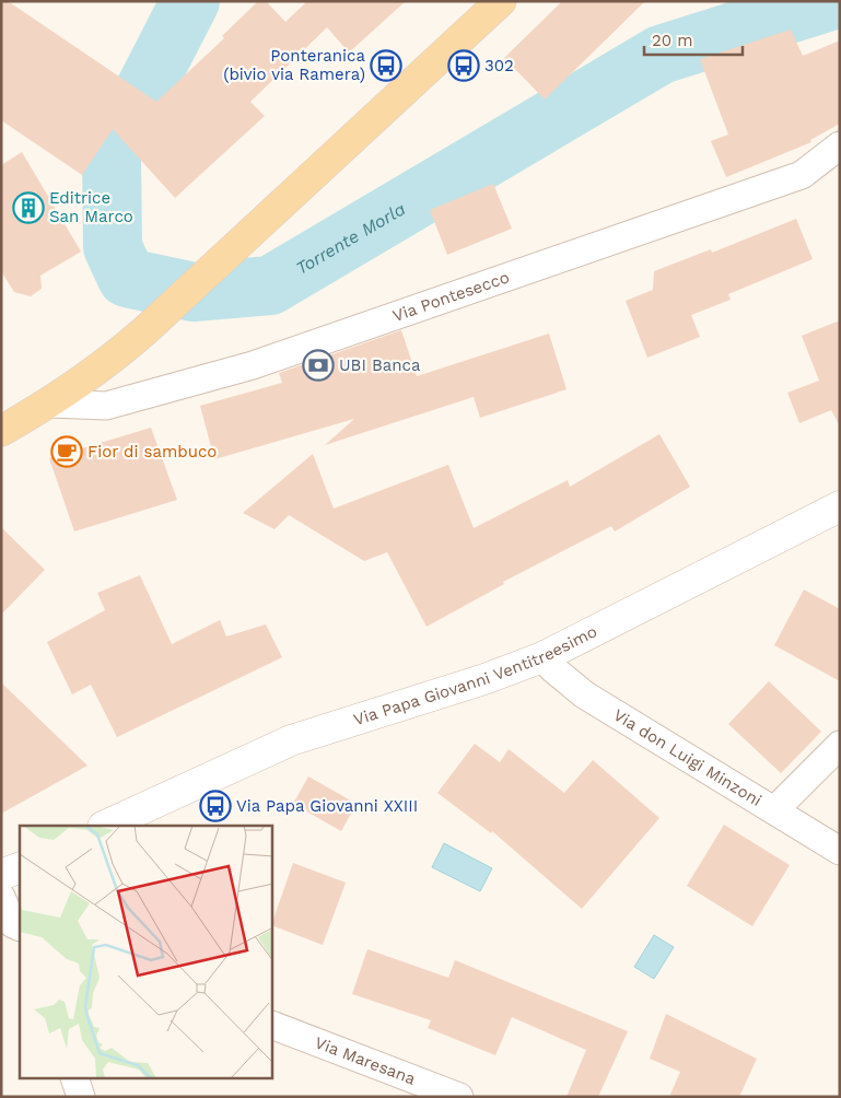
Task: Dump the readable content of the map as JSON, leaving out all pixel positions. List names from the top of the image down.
{
  "streets": {
    "street": [
      "Via Pontesecco",
      "Via Papa Giovanni Ventitreesimo",
      "Via don Luigi Minzoni",
      "Via Maresana"
    ]
  },
  "crossings": [
    ["Via Papa Giovanni Ventitreesimo", "Via don Luigi Minzoni"]
  ],
  "water": ["Torrente Morla"],
  "places": {
    "bus stop": ["Ponteranica (bivio via Ramera)", "302", "Via Papa Giovanni XXIII"],
    "building": ["Editrice San Marco"],
    "bank": ["UBI Banca"],
    "cafe": ["Fior di sambuco"]
  },
  "scale_bar": "20 m"
}
